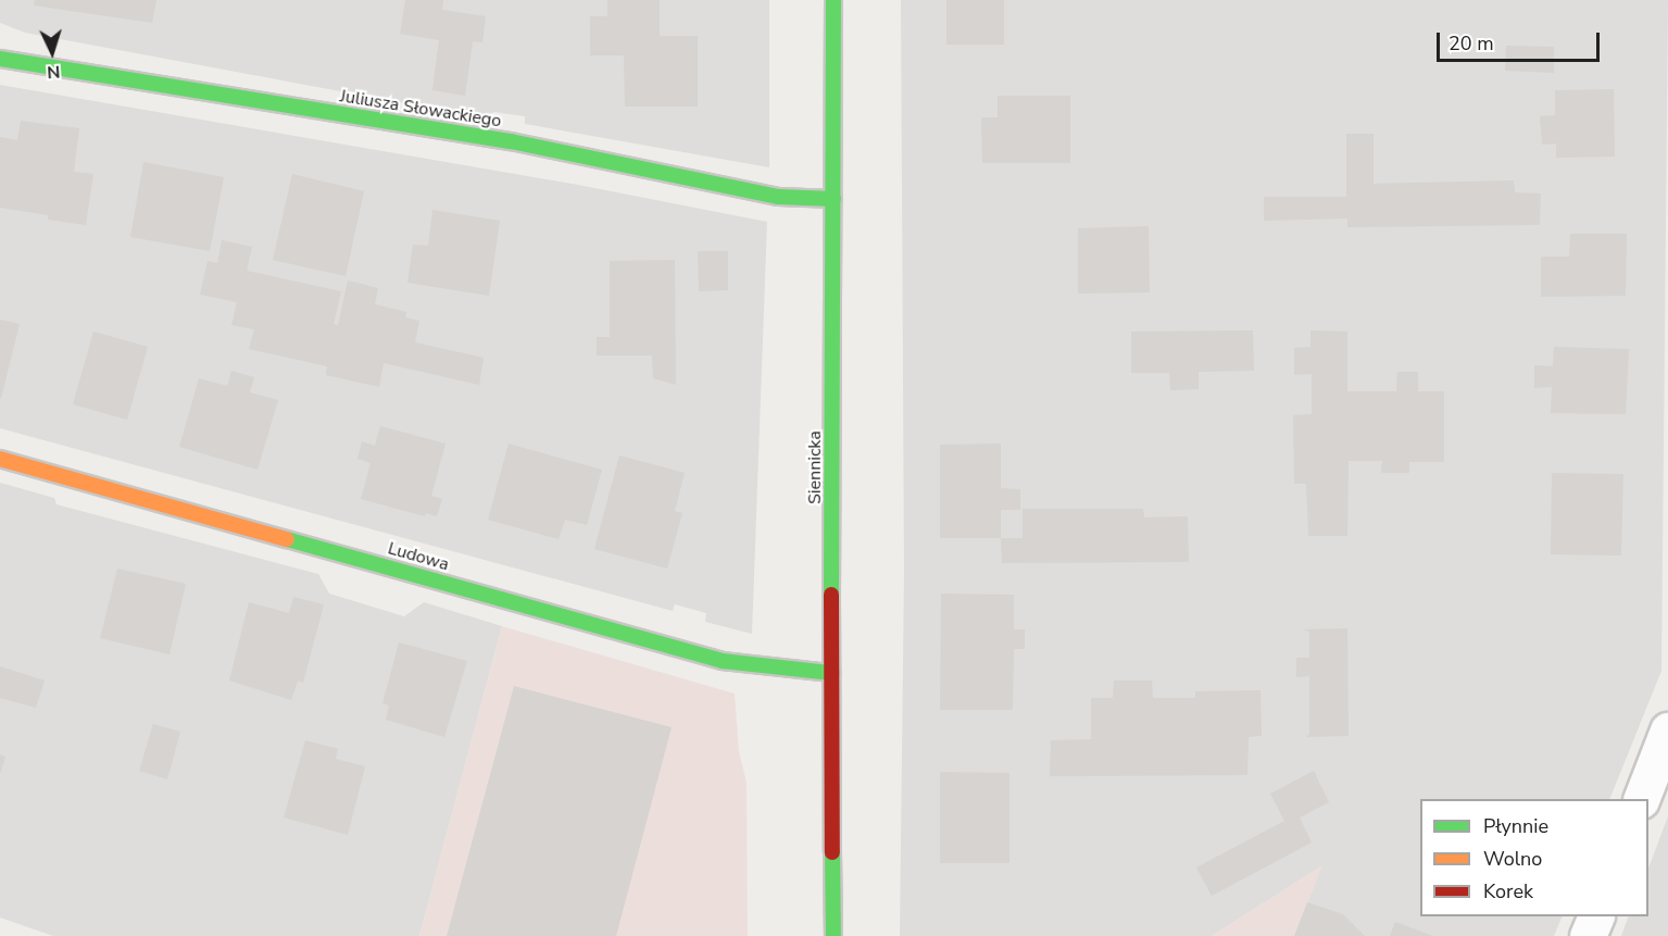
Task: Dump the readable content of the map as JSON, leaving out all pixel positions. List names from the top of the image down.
{
  "streets": {
    "street": ["Juliusza Słowackiego", "Siennicka", "Ludowa"]
  },
  "crossings": [
    ["Juliusza Słowackiego", "Siennicka"],
    ["Siennicka", "Ludowa"]
  ],
  "legend": ["Płynnie", "Wolno", "Korek"],
  "scale_bar": "20 m",
  "north": "bottom"
}
